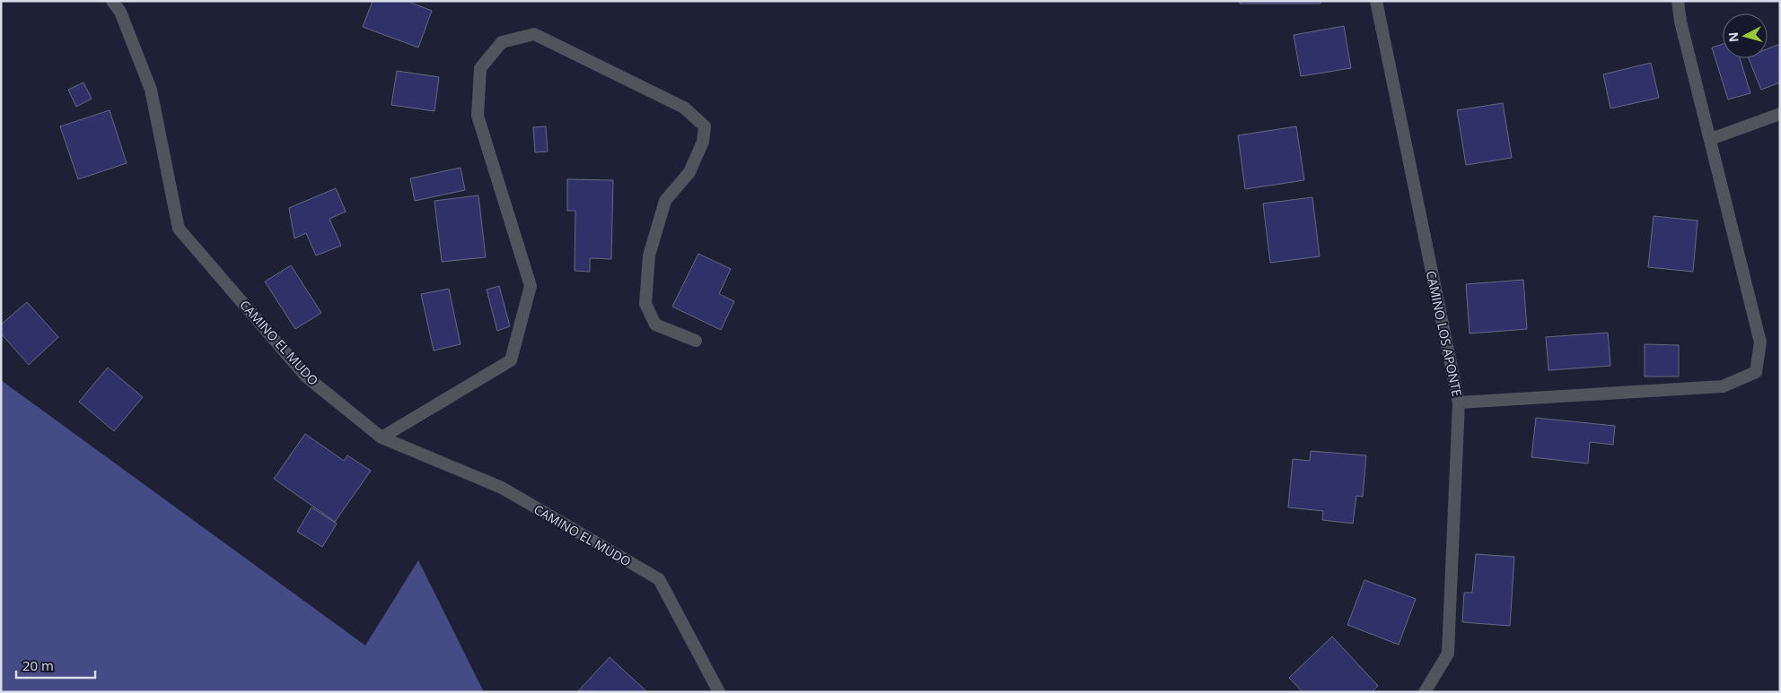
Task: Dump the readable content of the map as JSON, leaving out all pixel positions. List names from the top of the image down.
{
  "streets": {
    "street": ["CAMINO LOS APONTE", "CAMINO EL MUDO"]
  },
  "scale_bar": "20 m",
  "north": "left"
}
